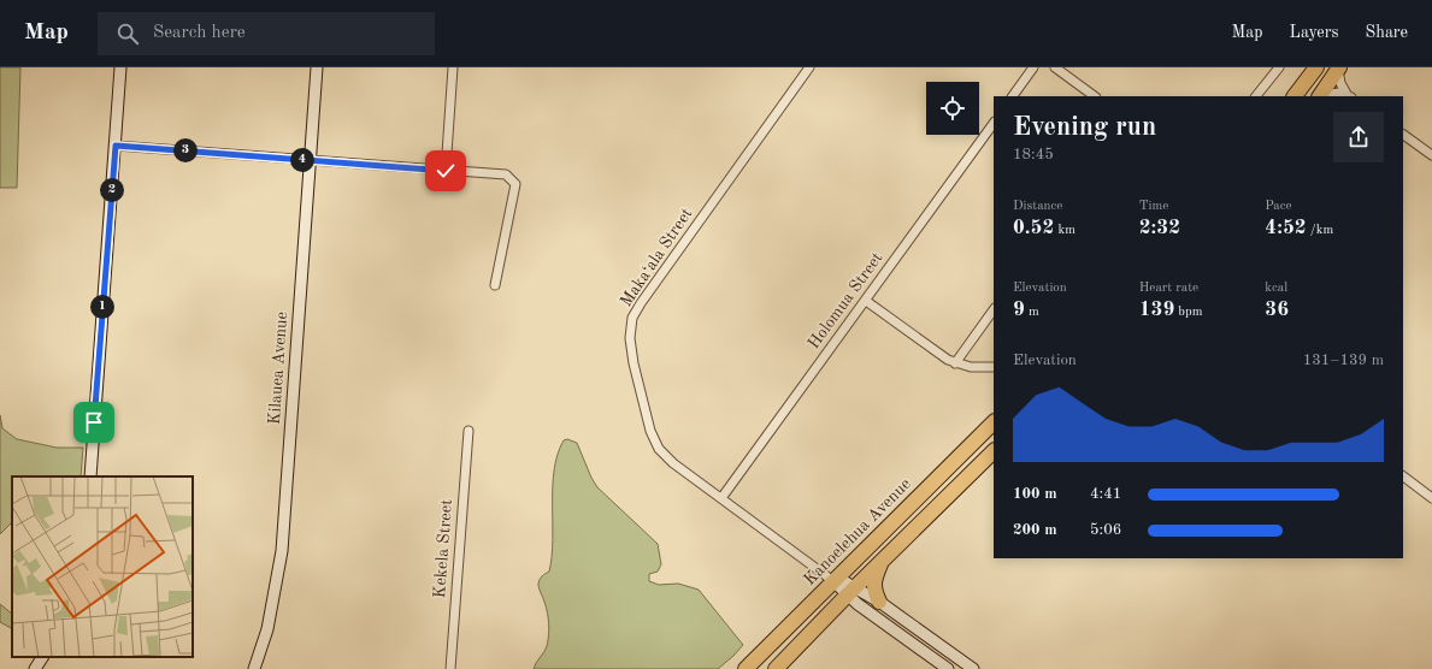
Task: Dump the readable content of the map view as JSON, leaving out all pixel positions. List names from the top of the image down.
{
  "streets": {
    "highway": ["Kanoelehua Avenue"],
    "street": [
      "Maka‘ala Street",
      "Holomua Street",
      "Kilauea Avenue",
      "Kekela Street"
    ]
  },
  "crossings": [
    ["Maka‘ala Street", "Holomua Street"],
    ["Maka‘ala Street", "Kanoelehua Avenue"]
  ],
  "page": {
    "header": "Map",
    "search": "Search here",
    "nav": ["Map", "Layers", "Share"],
    "heading": ["Evening run", "18:45"],
    "pins": [
      "3",
      "4",
      "2",
      "1"
    ],
    "stats": [
      ["Distance", "0.52 km"],
      ["Time", "2:32"],
      ["Pace", "4:52 /km"],
      ["Elevation", "9 m"],
      ["Heart rate", "139 bpm"],
      ["kcal", "36"]
    ],
    "chart": ["Elevation", "131–139 m"],
    "list": [
      {
        "name": "100 m",
        "note": "4:41"
      },
      {
        "name": "200 m",
        "note": "5:06"
      }
    ]
  }
}
